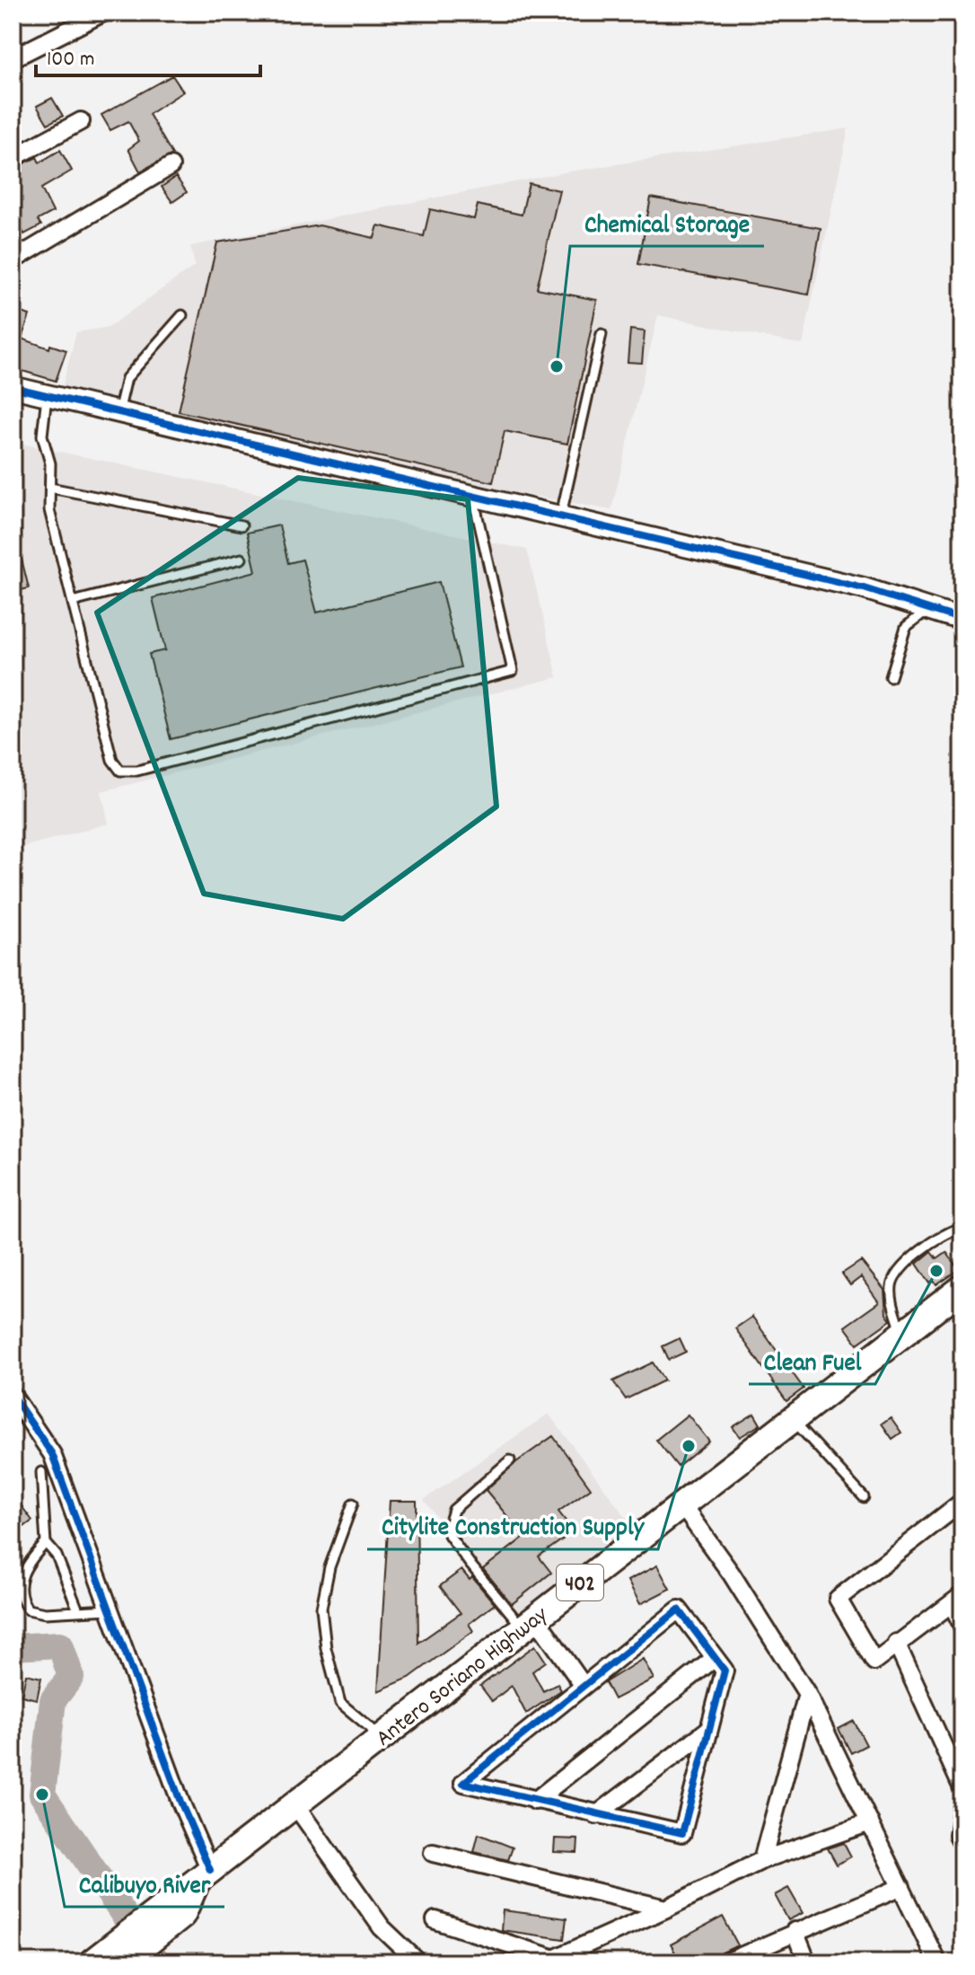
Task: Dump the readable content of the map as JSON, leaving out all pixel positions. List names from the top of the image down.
{
  "streets": {
    "main road": ["402", "Antero Soriano Highway"]
  },
  "places": [
    "Chemical Storage",
    "Clean Fuel",
    "Citylite Construction Supply",
    "Calibuyo River"
  ],
  "scale_bar": "100 m"
}
